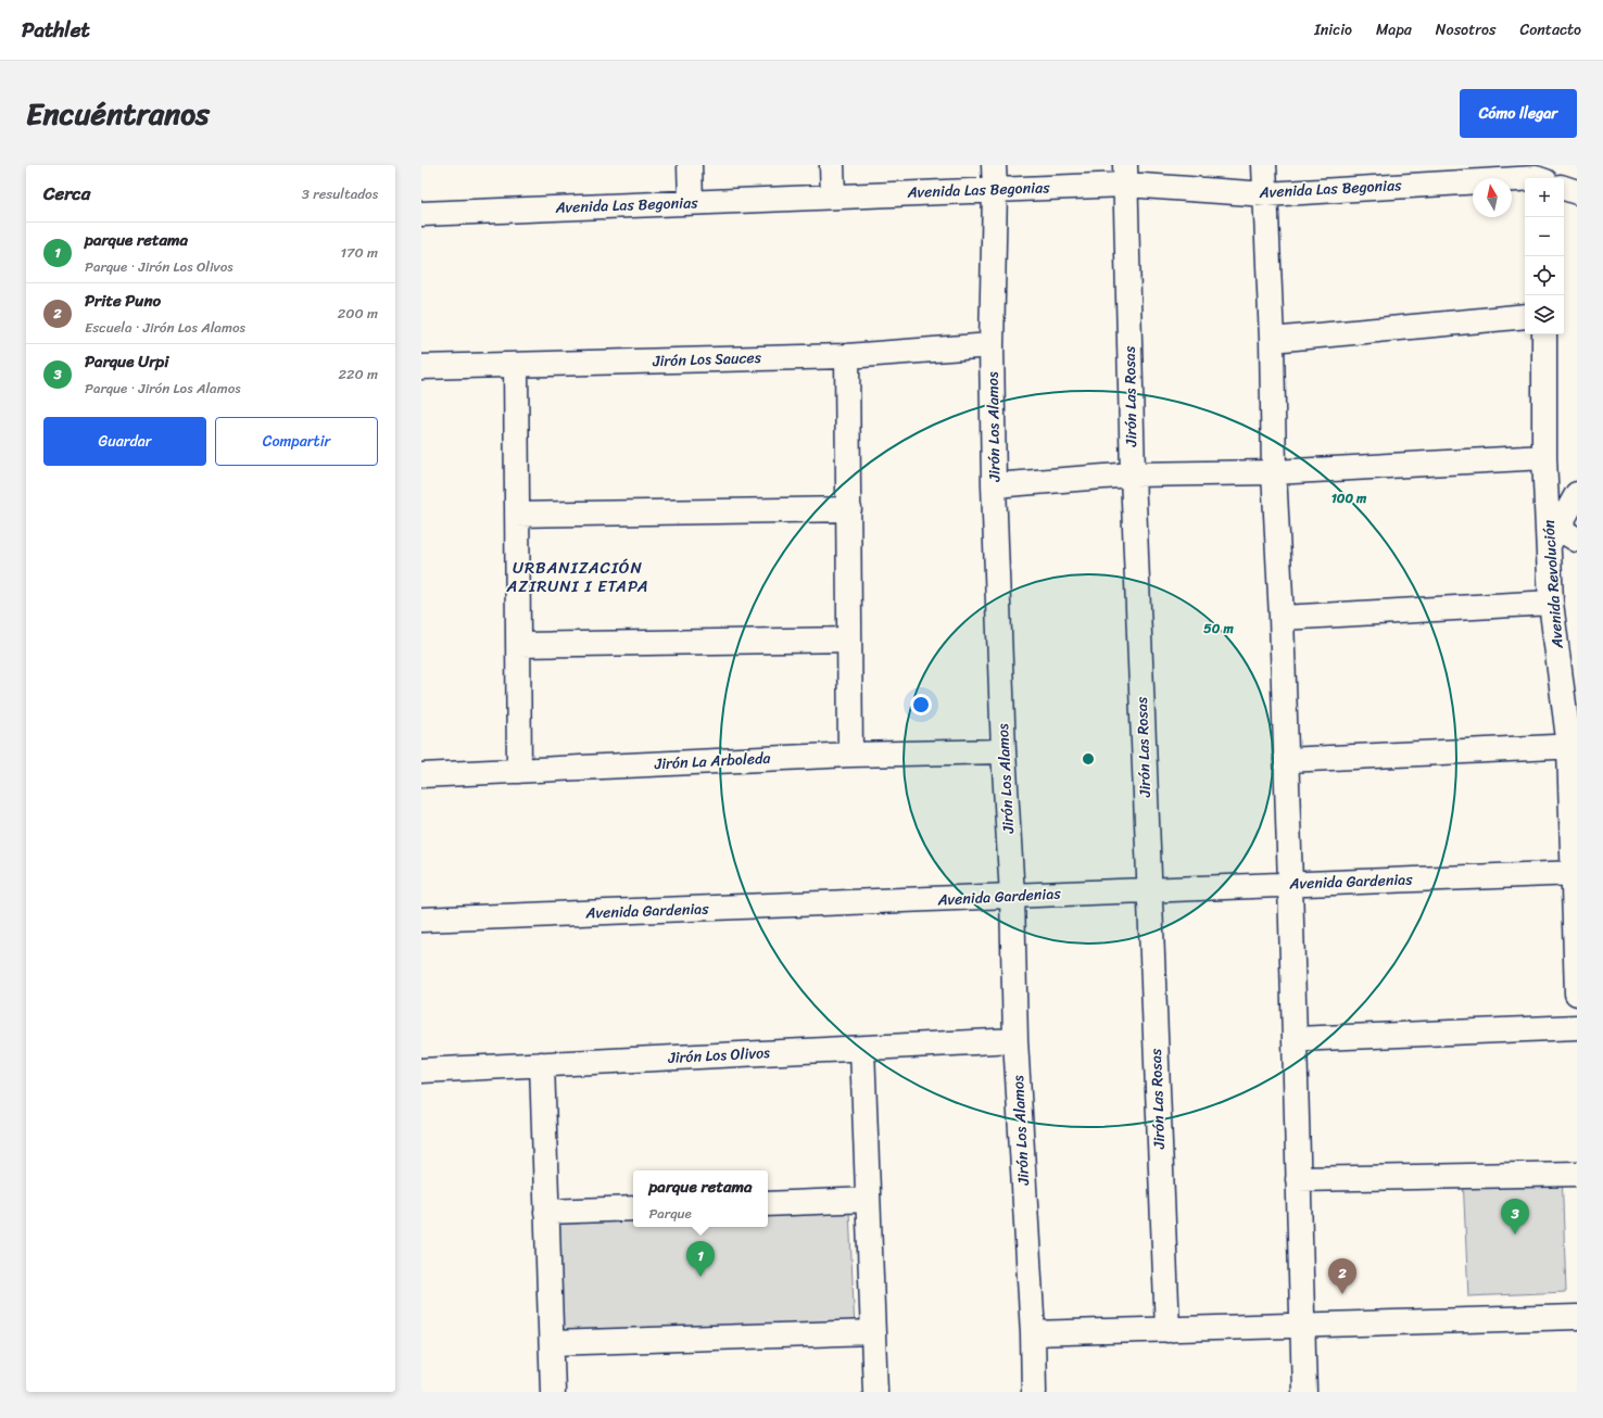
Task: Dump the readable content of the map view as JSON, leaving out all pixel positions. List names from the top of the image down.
{
  "streets": {
    "street": [
      "Avenida Las Begonias",
      "Jirón Los Sauces",
      "Jirón Las Rosas",
      "Jirón Los Alamos",
      "Avenida Revolución",
      "Jirón La Arboleda",
      "Avenida Gardenias",
      "Jirón Los Olivos"
    ]
  },
  "crossings": [
    ["Avenida Las Begonias", "Jirón Las Rosas"],
    ["Avenida Las Begonias", "Jirón Los Alamos"],
    ["Jirón Los Sauces", "Jirón Los Alamos"],
    ["Jirón Las Rosas", "Avenida Gardenias"],
    ["Jirón Los Alamos", "Jirón La Arboleda"],
    ["Jirón Los Alamos", "Avenida Gardenias"],
    ["Jirón Los Alamos", "Jirón Los Olivos"],
    ["Avenida Revolución", "Avenida Gardenias"]
  ],
  "districts": ["URBANIZACIÓN AZIRUNI I ETAPA"],
  "north": "top",
  "page": {
    "header": "Pathlet",
    "nav": [
      "Inicio",
      "Mapa",
      "Nosotros",
      "Contacto"
    ],
    "title": "Encuéntranos",
    "buttons": [
      "Cómo llegar",
      ["Guardar", "Compartir"]
    ],
    "heading": ["Cerca", "3 resultados"],
    "map_buttons": ["+", "−"],
    "list": [
      {
        "mark": "1",
        "name": "parque retama",
        "note": "Parque · Jirón Los Olivos",
        "value": "170 m"
      },
      {
        "mark": "2",
        "name": "Prite Puno",
        "note": "Escuela · Jirón Los Alamos",
        "value": "200 m"
      },
      {
        "mark": "3",
        "name": "Parque Urpi",
        "note": "Parque · Jirón Los Alamos",
        "value": "220 m"
      }
    ],
    "popup": ["parque retama", "Parque"],
    "pins": ["3", "1", "2"]
  },
  "rings": ["100 m", "50 m"]
}
